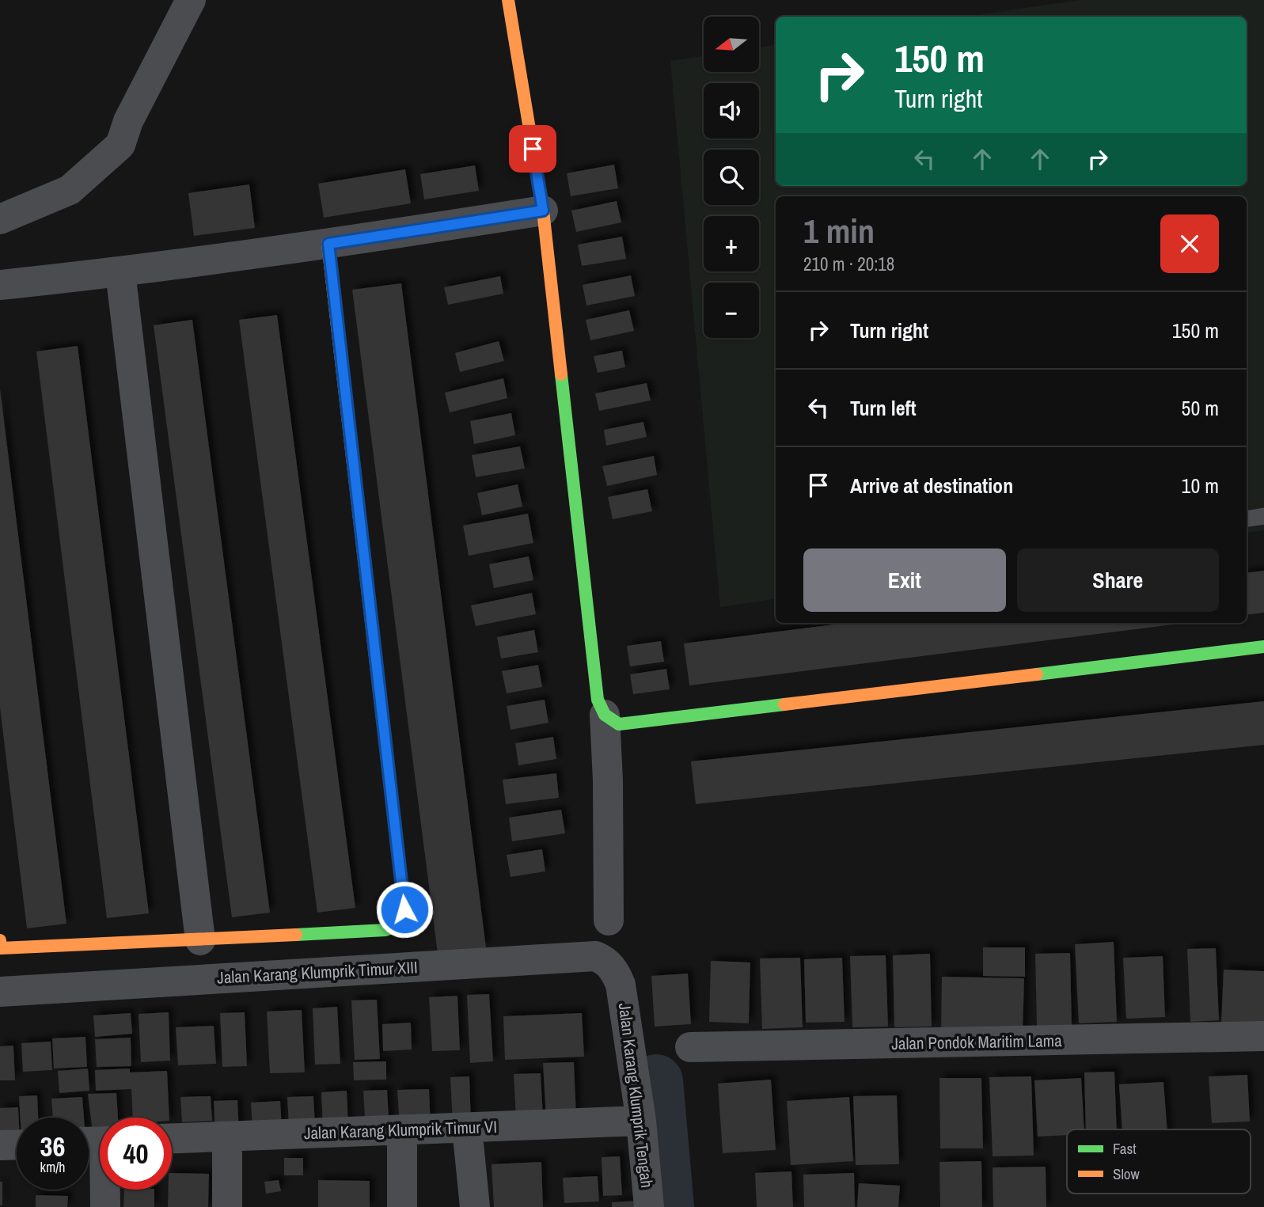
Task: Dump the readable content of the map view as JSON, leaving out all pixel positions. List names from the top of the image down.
{
  "streets": {
    "street": [
      "Jalan Karang Klumprik Timur XIII",
      "Jalan Pondok Maritim Lama",
      "Jalan Karang Klumprik Tengah",
      "Jalan Karang Klumprik Timur VI"
    ]
  },
  "crossings": [
    ["Jalan Karang Klumprik Timur XIII", "Jalan Karang Klumprik Tengah"],
    ["Jalan Karang Klumprik Tengah", "Jalan Karang Klumprik Timur VI"]
  ],
  "legend": ["Fast", "Slow"],
  "north": "left",
  "page": {
    "map_buttons": ["+", "−"],
    "turn": ["150 m", "Turn right"],
    "heading": ["1 min", "210 m · 20:18"],
    "list": [
      {
        "name": "Turn right",
        "value": "150 m"
      },
      {
        "name": "Turn left",
        "value": "50 m"
      },
      {
        "name": "Arrive at destination",
        "value": "10 m"
      }
    ],
    "buttons": ["Exit", "Share"],
    "speed": "36 km/h",
    "limit": "40"
  }
}
